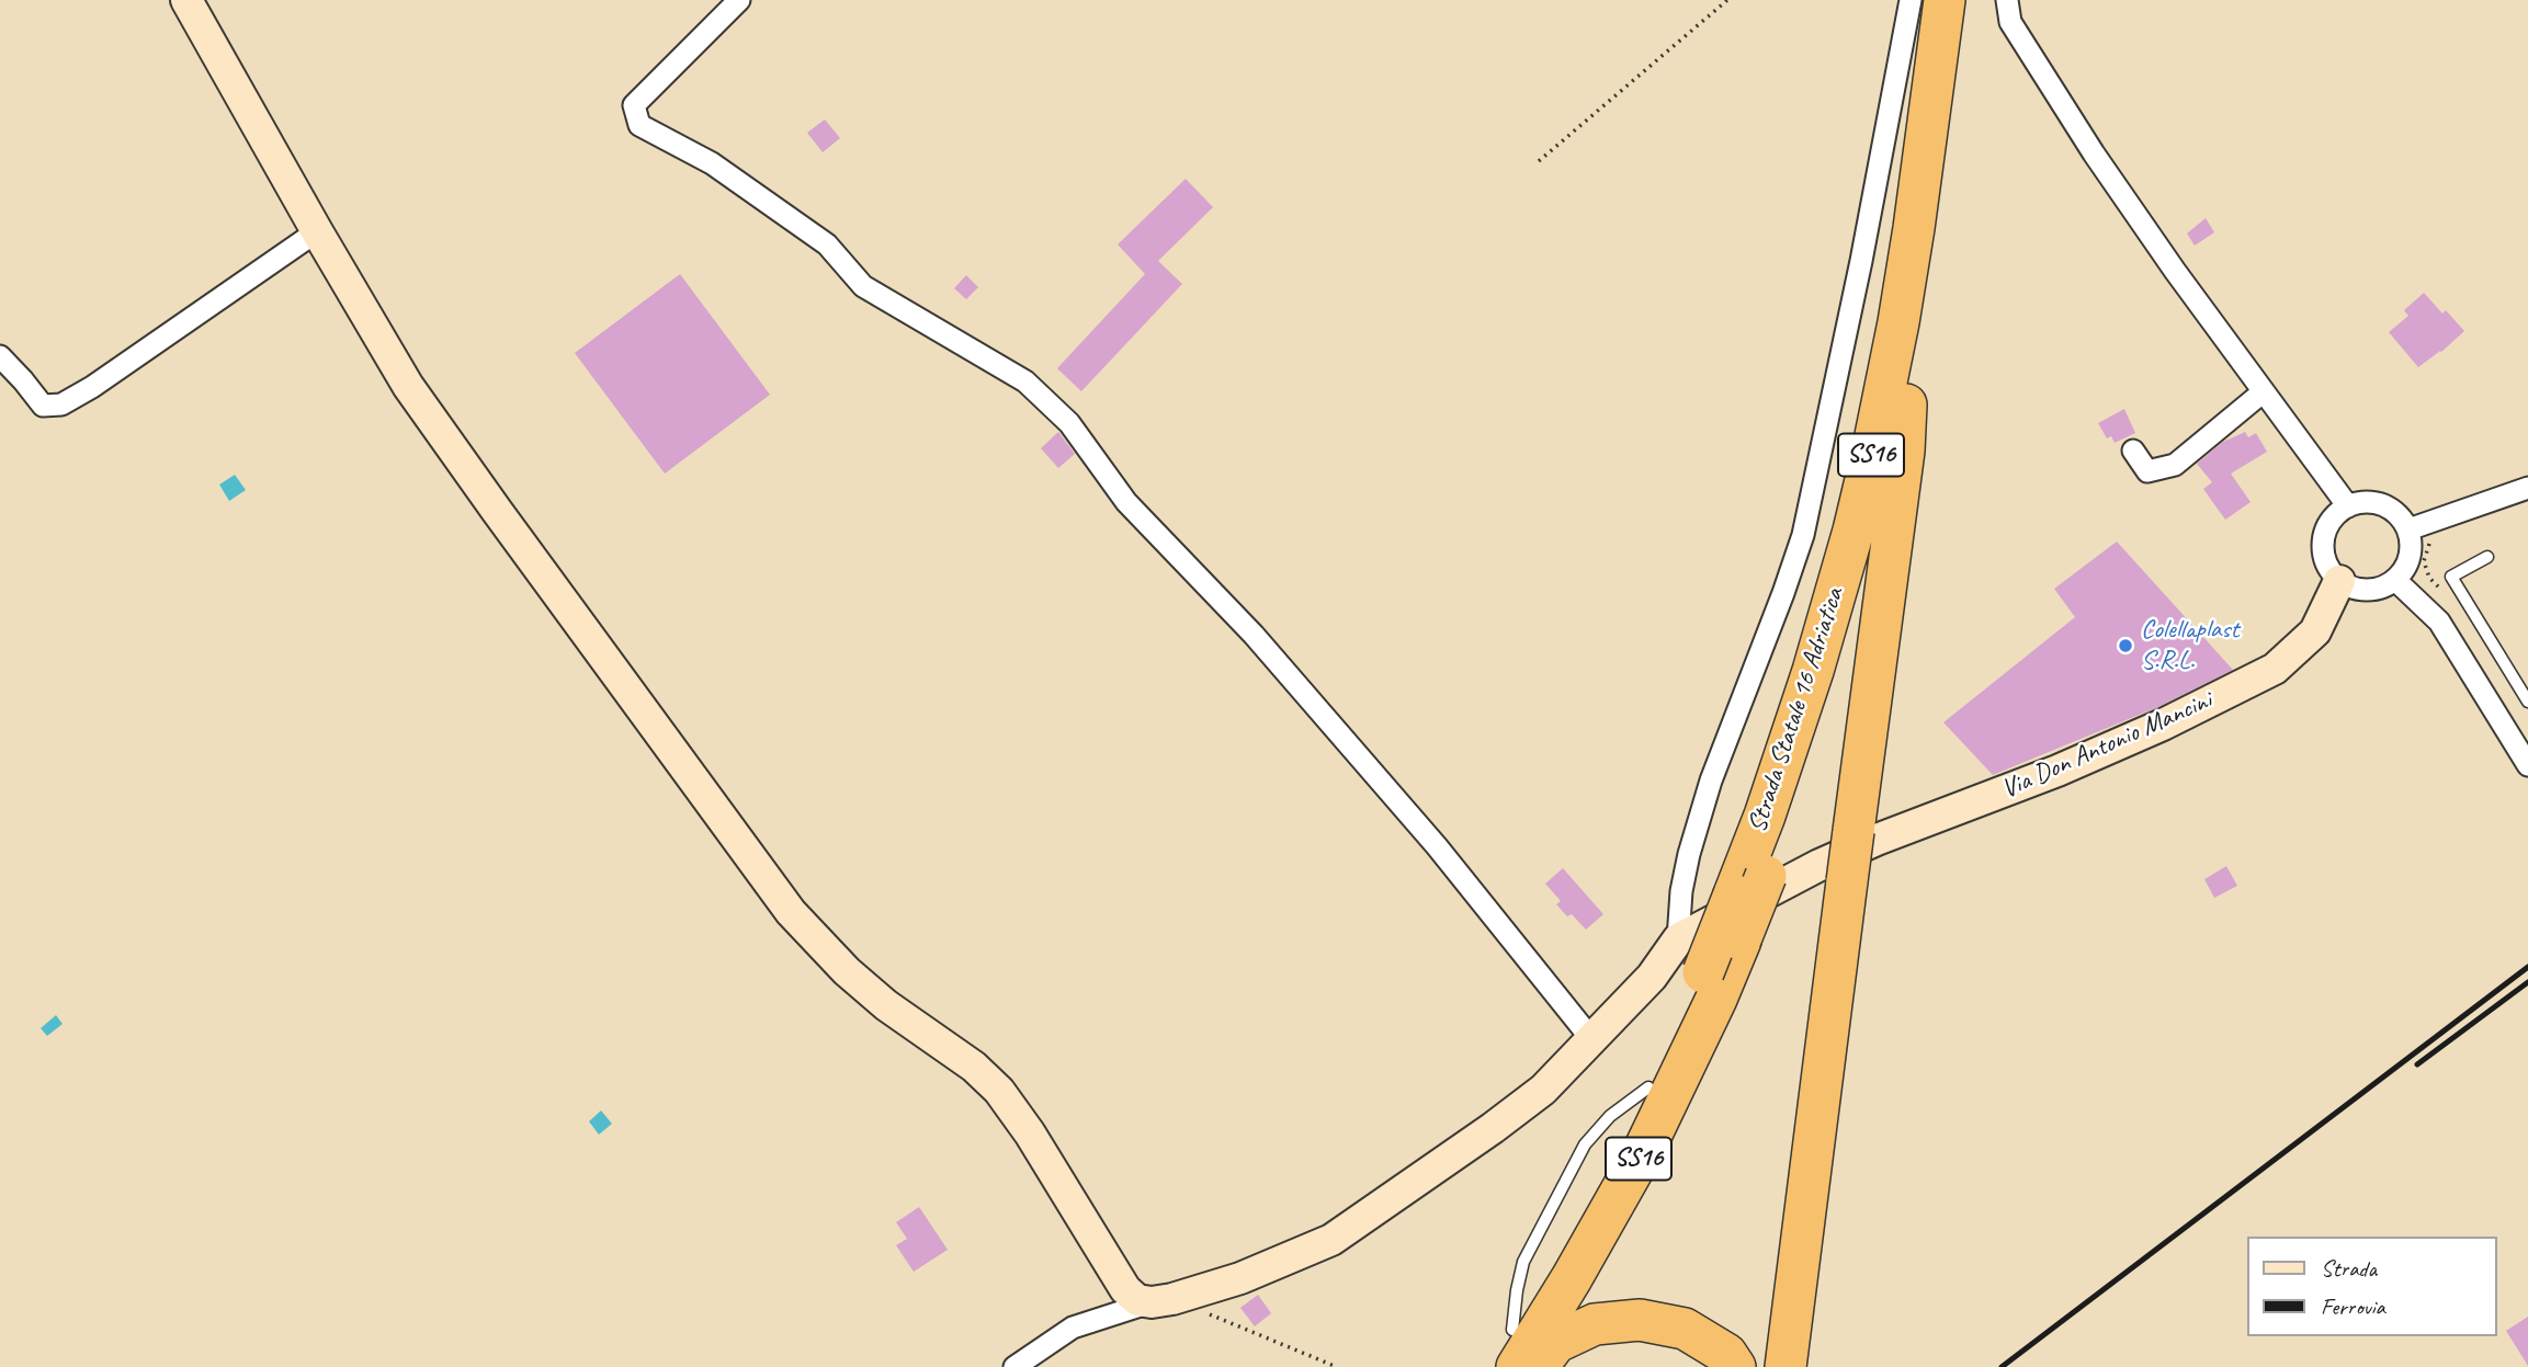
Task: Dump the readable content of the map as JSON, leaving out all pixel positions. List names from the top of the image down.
{
  "streets": {
    "highway": ["SS16", "Strada Statale 16 Adriatica"],
    "street": ["Via Don Antonio Mancini"]
  },
  "places": ["Colellaplast S.R.L."],
  "legend": ["Strada", "Ferrovia"]
}
